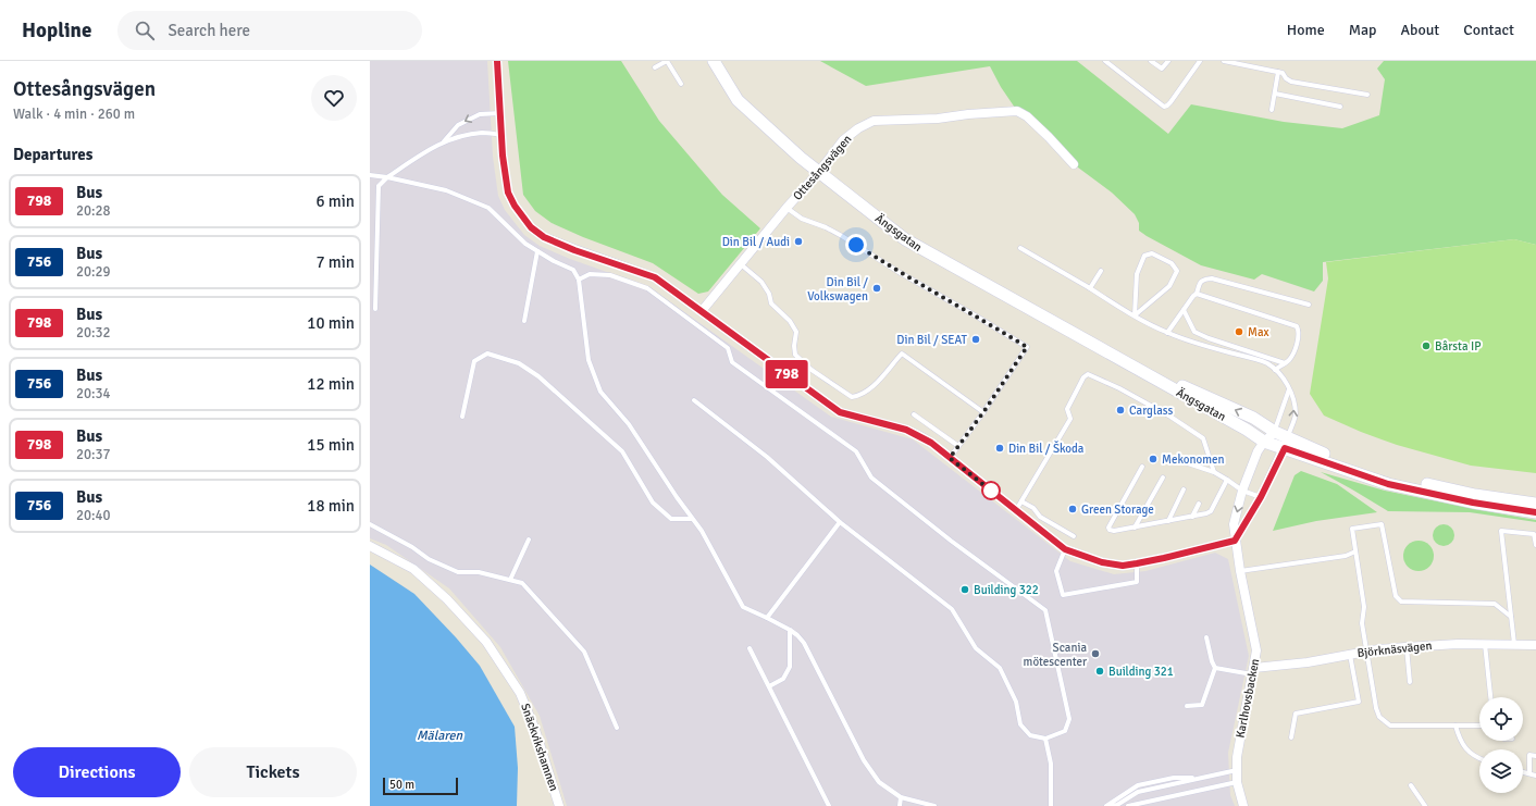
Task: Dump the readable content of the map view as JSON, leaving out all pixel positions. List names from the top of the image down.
{
  "streets": {
    "main road": ["Ängsgatan"],
    "street": [
      "Ottesångsvägen",
      "Björknäsvägen",
      "Karlhovsbacken",
      "Snäckvikshamnen"
    ]
  },
  "crossings": [
    ["Ottesångsvägen", "Ängsgatan"],
    ["Ängsgatan", "Karlhovsbacken"],
    ["Björknäsvägen", "Karlhovsbacken"]
  ],
  "water": ["Mälaren"],
  "places": [
    "Din Bil / Audi",
    "Din Bil / Volkswagen",
    "Max",
    "Din Bil / SEAT",
    "Bårsta IP",
    "Carglass",
    "Din Bil / Škoda",
    "Mekonomen",
    "Green Storage",
    "Building 322",
    "Scania mötescenter",
    "Building 321"
  ],
  "lines": ["bus line 798"],
  "scale_bar": "50 m",
  "page": {
    "header": "Hopline",
    "search": "Search here",
    "nav": [
      "Home",
      "Map",
      "About",
      "Contact"
    ],
    "heading": [
      ["Ottesångsvägen", "Walk · 4 min · 260 m"],
      "Departures"
    ],
    "on_map": "798",
    "list": [
      {
        "mark": "798",
        "name": "Bus",
        "note": "20:28",
        "value": "6 min"
      },
      {
        "mark": "756",
        "name": "Bus",
        "note": "20:29",
        "value": "7 min"
      },
      {
        "mark": "798",
        "name": "Bus",
        "note": "20:32",
        "value": "10 min"
      },
      {
        "mark": "756",
        "name": "Bus",
        "note": "20:34",
        "value": "12 min"
      },
      {
        "mark": "798",
        "name": "Bus",
        "note": "20:37",
        "value": "15 min"
      },
      {
        "mark": "756",
        "name": "Bus",
        "note": "20:40",
        "value": "18 min"
      }
    ],
    "buttons": ["Directions", "Tickets"],
    "scale": "50 m"
  }
}
